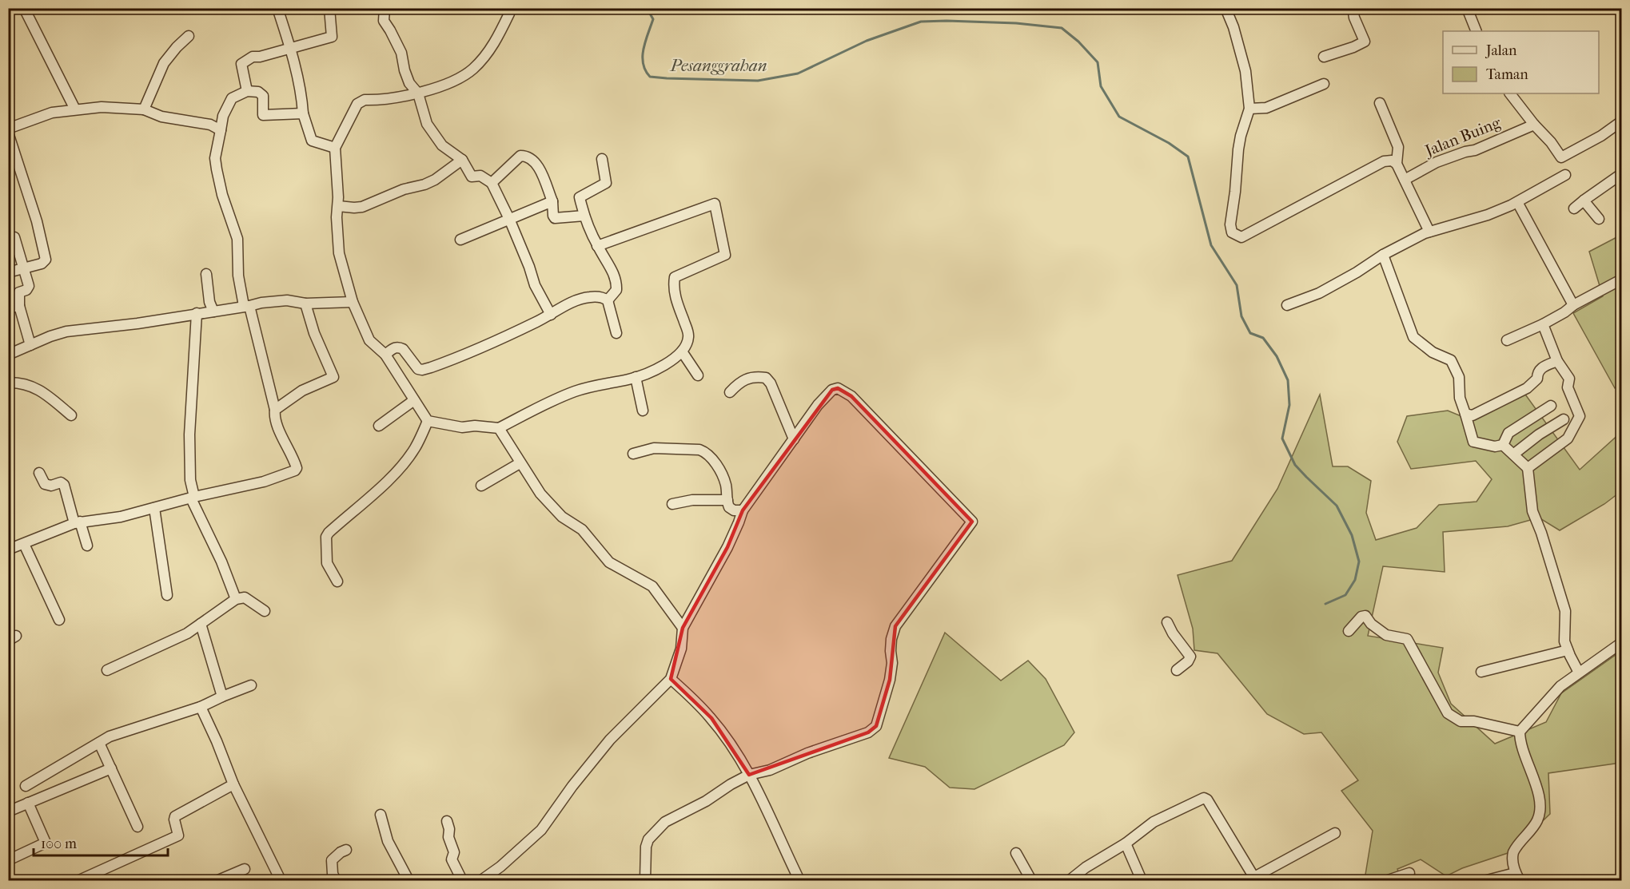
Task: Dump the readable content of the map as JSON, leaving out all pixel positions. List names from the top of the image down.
{
  "streets": {
    "street": ["Jalan Buing"]
  },
  "water": ["Pesanggrahan"],
  "legend": ["Jalan", "Taman"],
  "scale_bar": "100 m"
}
